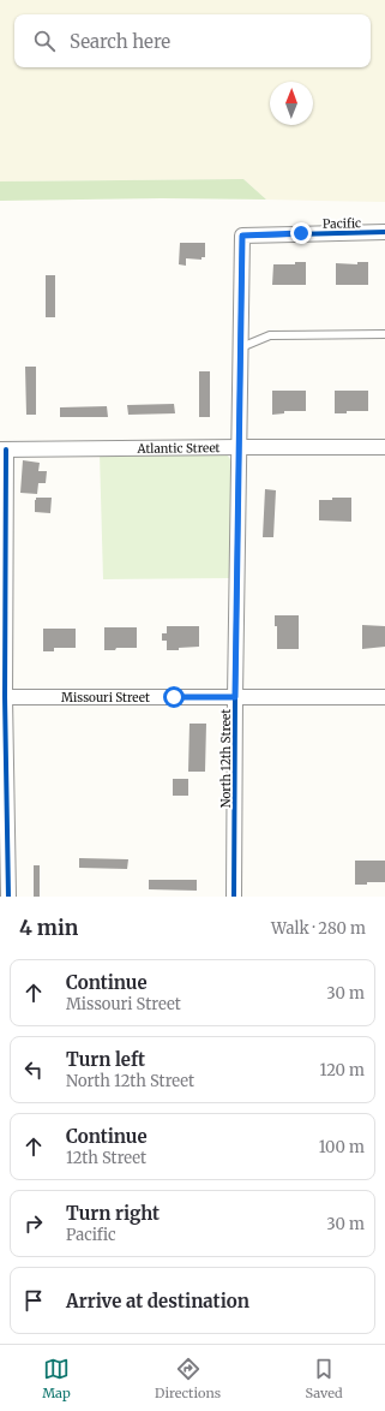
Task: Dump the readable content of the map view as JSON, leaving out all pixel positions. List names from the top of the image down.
{
  "streets": {
    "street": [
      "Pacific",
      "Atlantic Street",
      "Missouri Street",
      "North 12th Street"
    ]
  },
  "crossings": [
    ["Pacific", "North 12th Street"],
    ["Atlantic Street", "North 12th Street"],
    ["Missouri Street", "North 12th Street"]
  ],
  "north": "top",
  "page": {
    "search": "Search here",
    "heading": ["4 min", "Walk · 280 m"],
    "list": [
      ["Continue", "Missouri Street", "30 m"],
      ["Turn left", "North 12th Street", "120 m"],
      ["Continue", "12th Street", "100 m"],
      ["Turn right", "Pacific", "30 m"],
      "Arrive at destination"
    ],
    "nav": ["Map", "Directions", "Saved"]
  }
}
